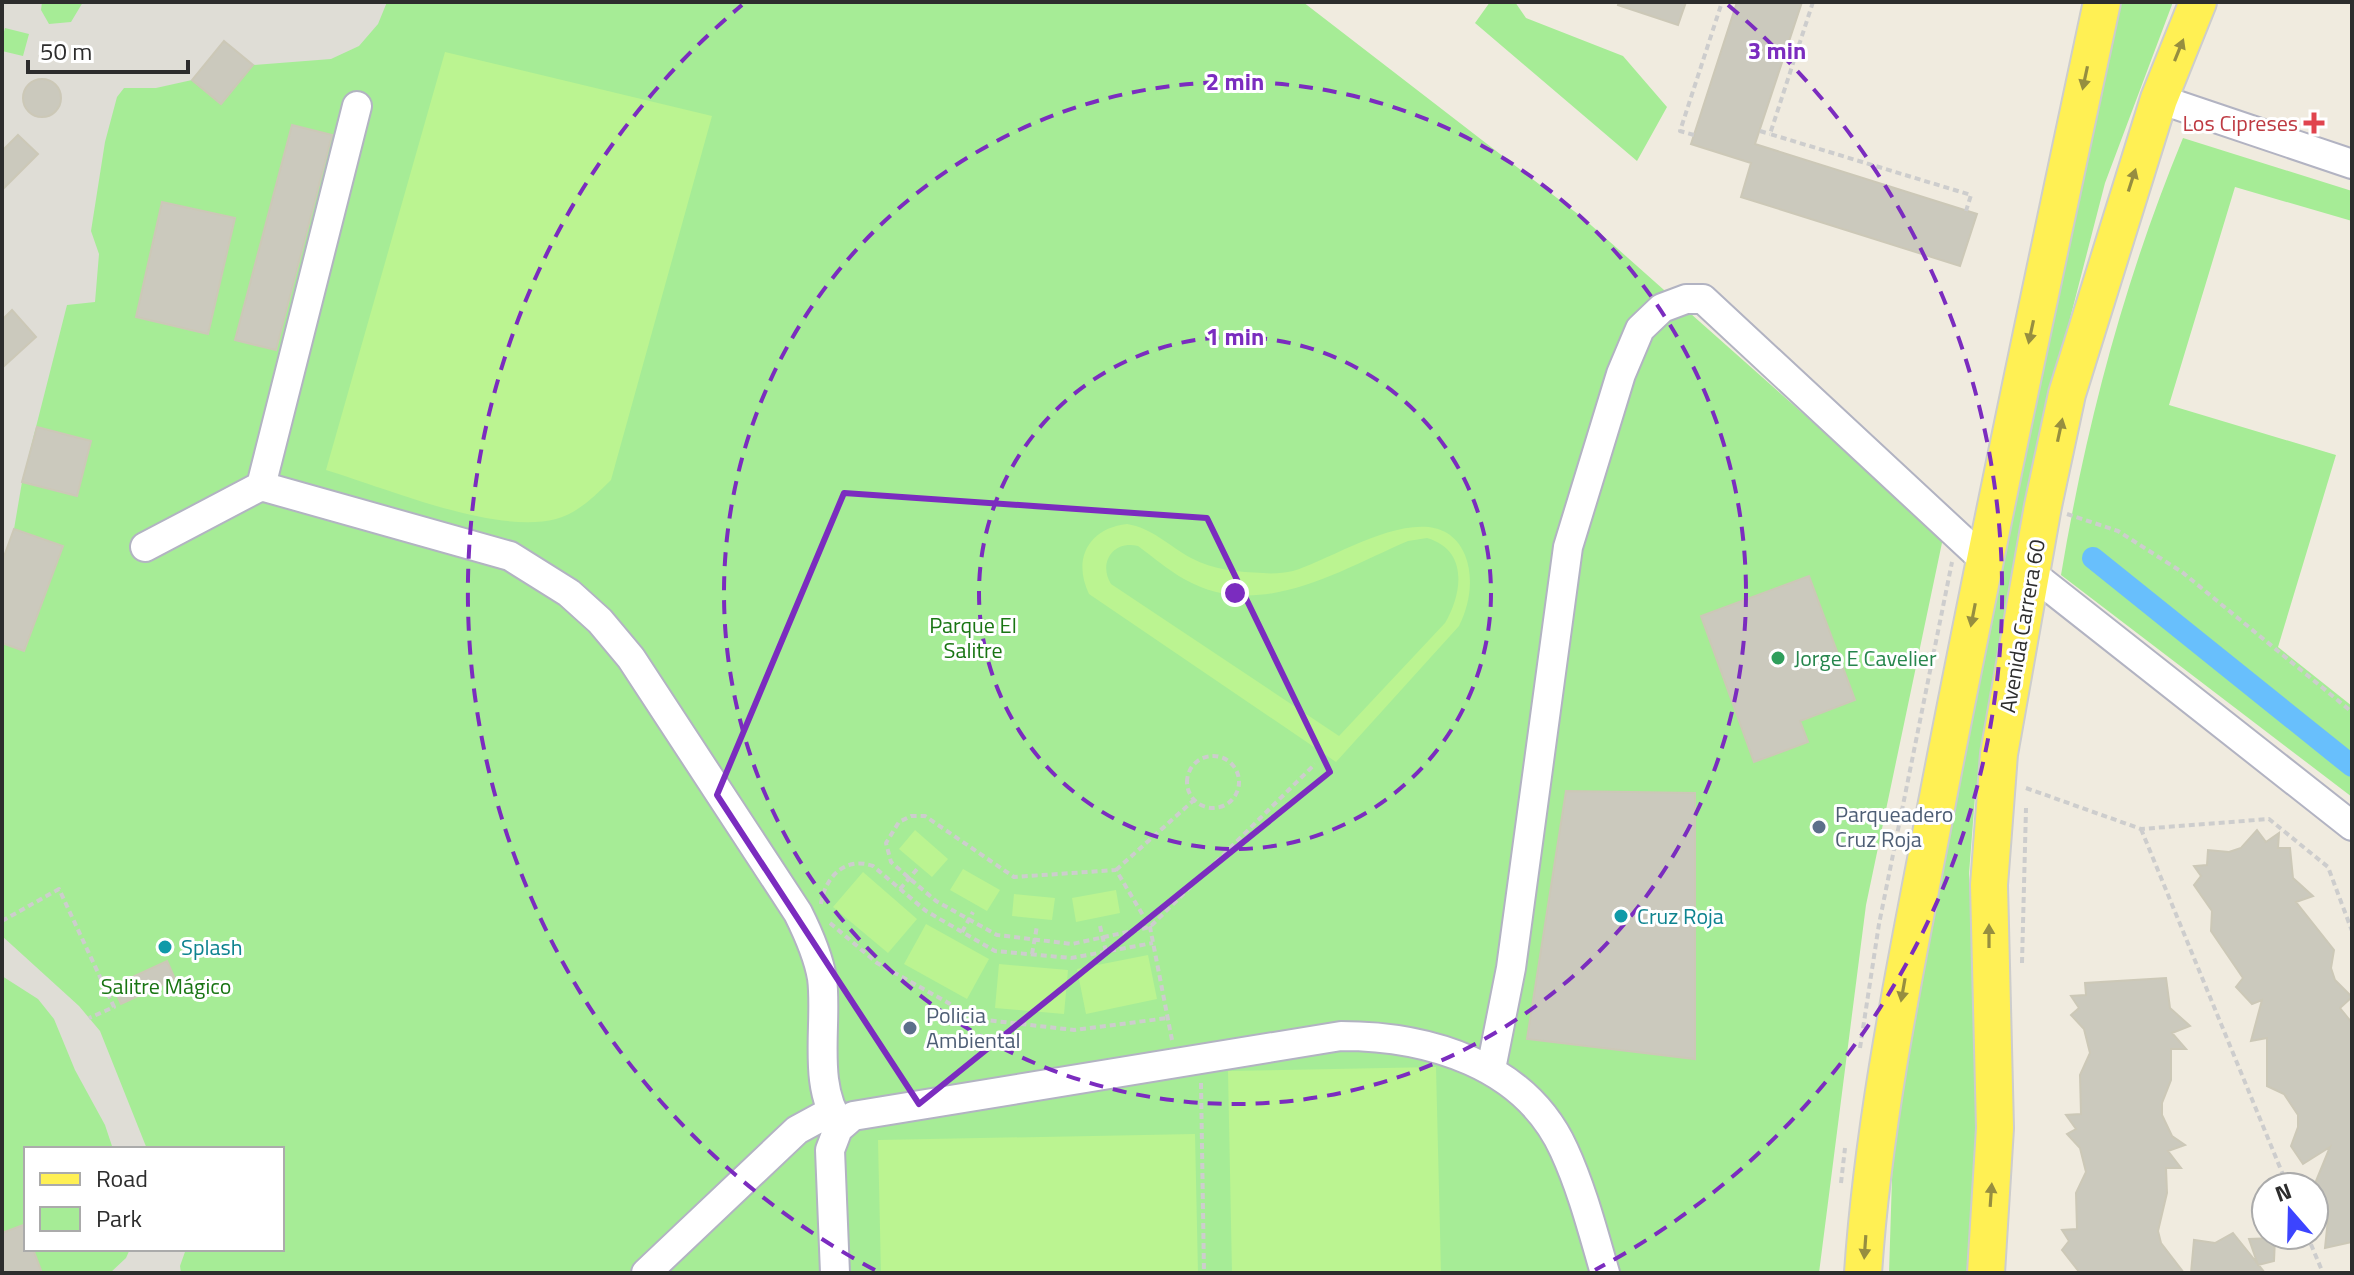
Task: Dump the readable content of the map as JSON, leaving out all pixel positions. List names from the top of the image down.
{
  "streets": {
    "main road": ["Avenida Carrera 60"]
  },
  "parks": ["Parque El Salitre", "Salitre Mágico"],
  "places": {
    "health": ["Los Cipreses"],
    "other": [
      "Jorge E Cavelier",
      "Parqueadero Cruz Roja",
      "Cruz Roja",
      "Splash",
      "Policia Ambiental"
    ]
  },
  "legend": ["Road", "Park"],
  "scale_bar": "50 m",
  "north": "top",
  "rings": ["3 min", "2 min", "1 min"]
}
